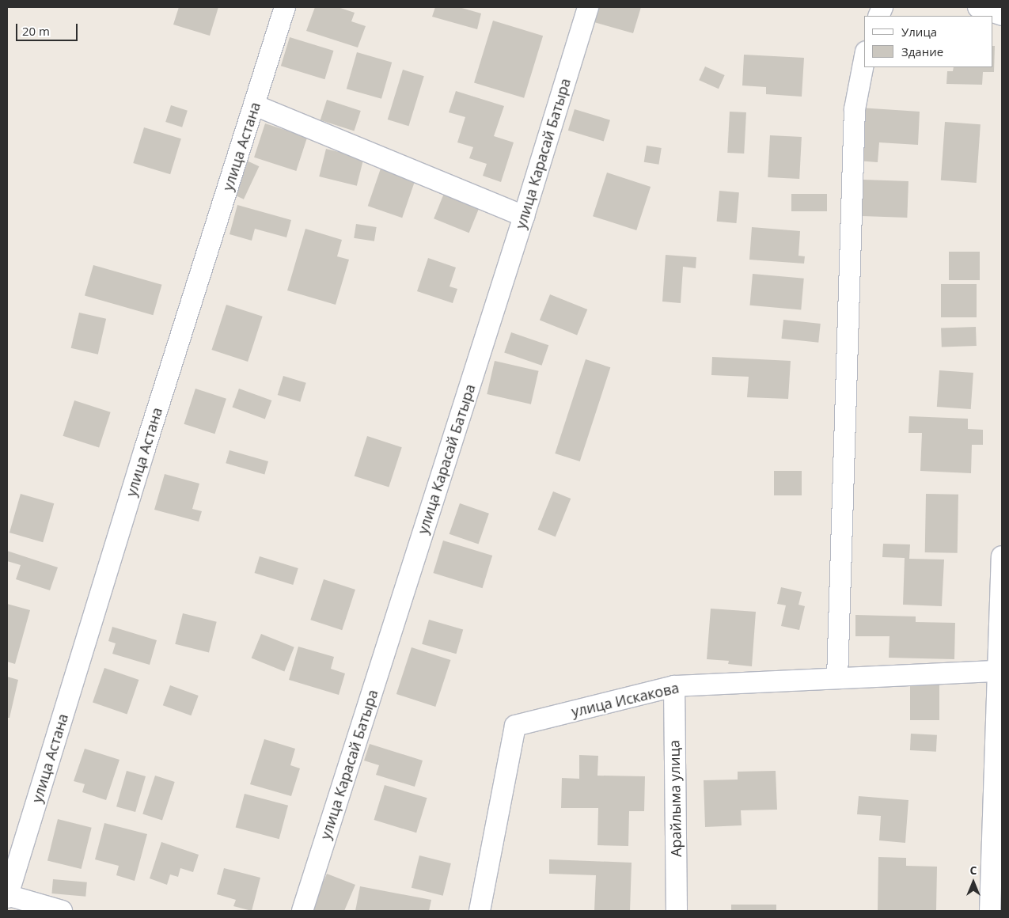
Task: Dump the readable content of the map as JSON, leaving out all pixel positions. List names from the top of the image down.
{
  "streets": {
    "street": [
      "улица Астана",
      "улица Карасай Батыра",
      "улица Искакова",
      "Арайлыма улица"
    ]
  },
  "crossings": [
    ["улица Искакова", "Арайлыма улица"]
  ],
  "legend": ["Улица", "Здание"],
  "scale_bar": "20 m",
  "north": "top"
}
